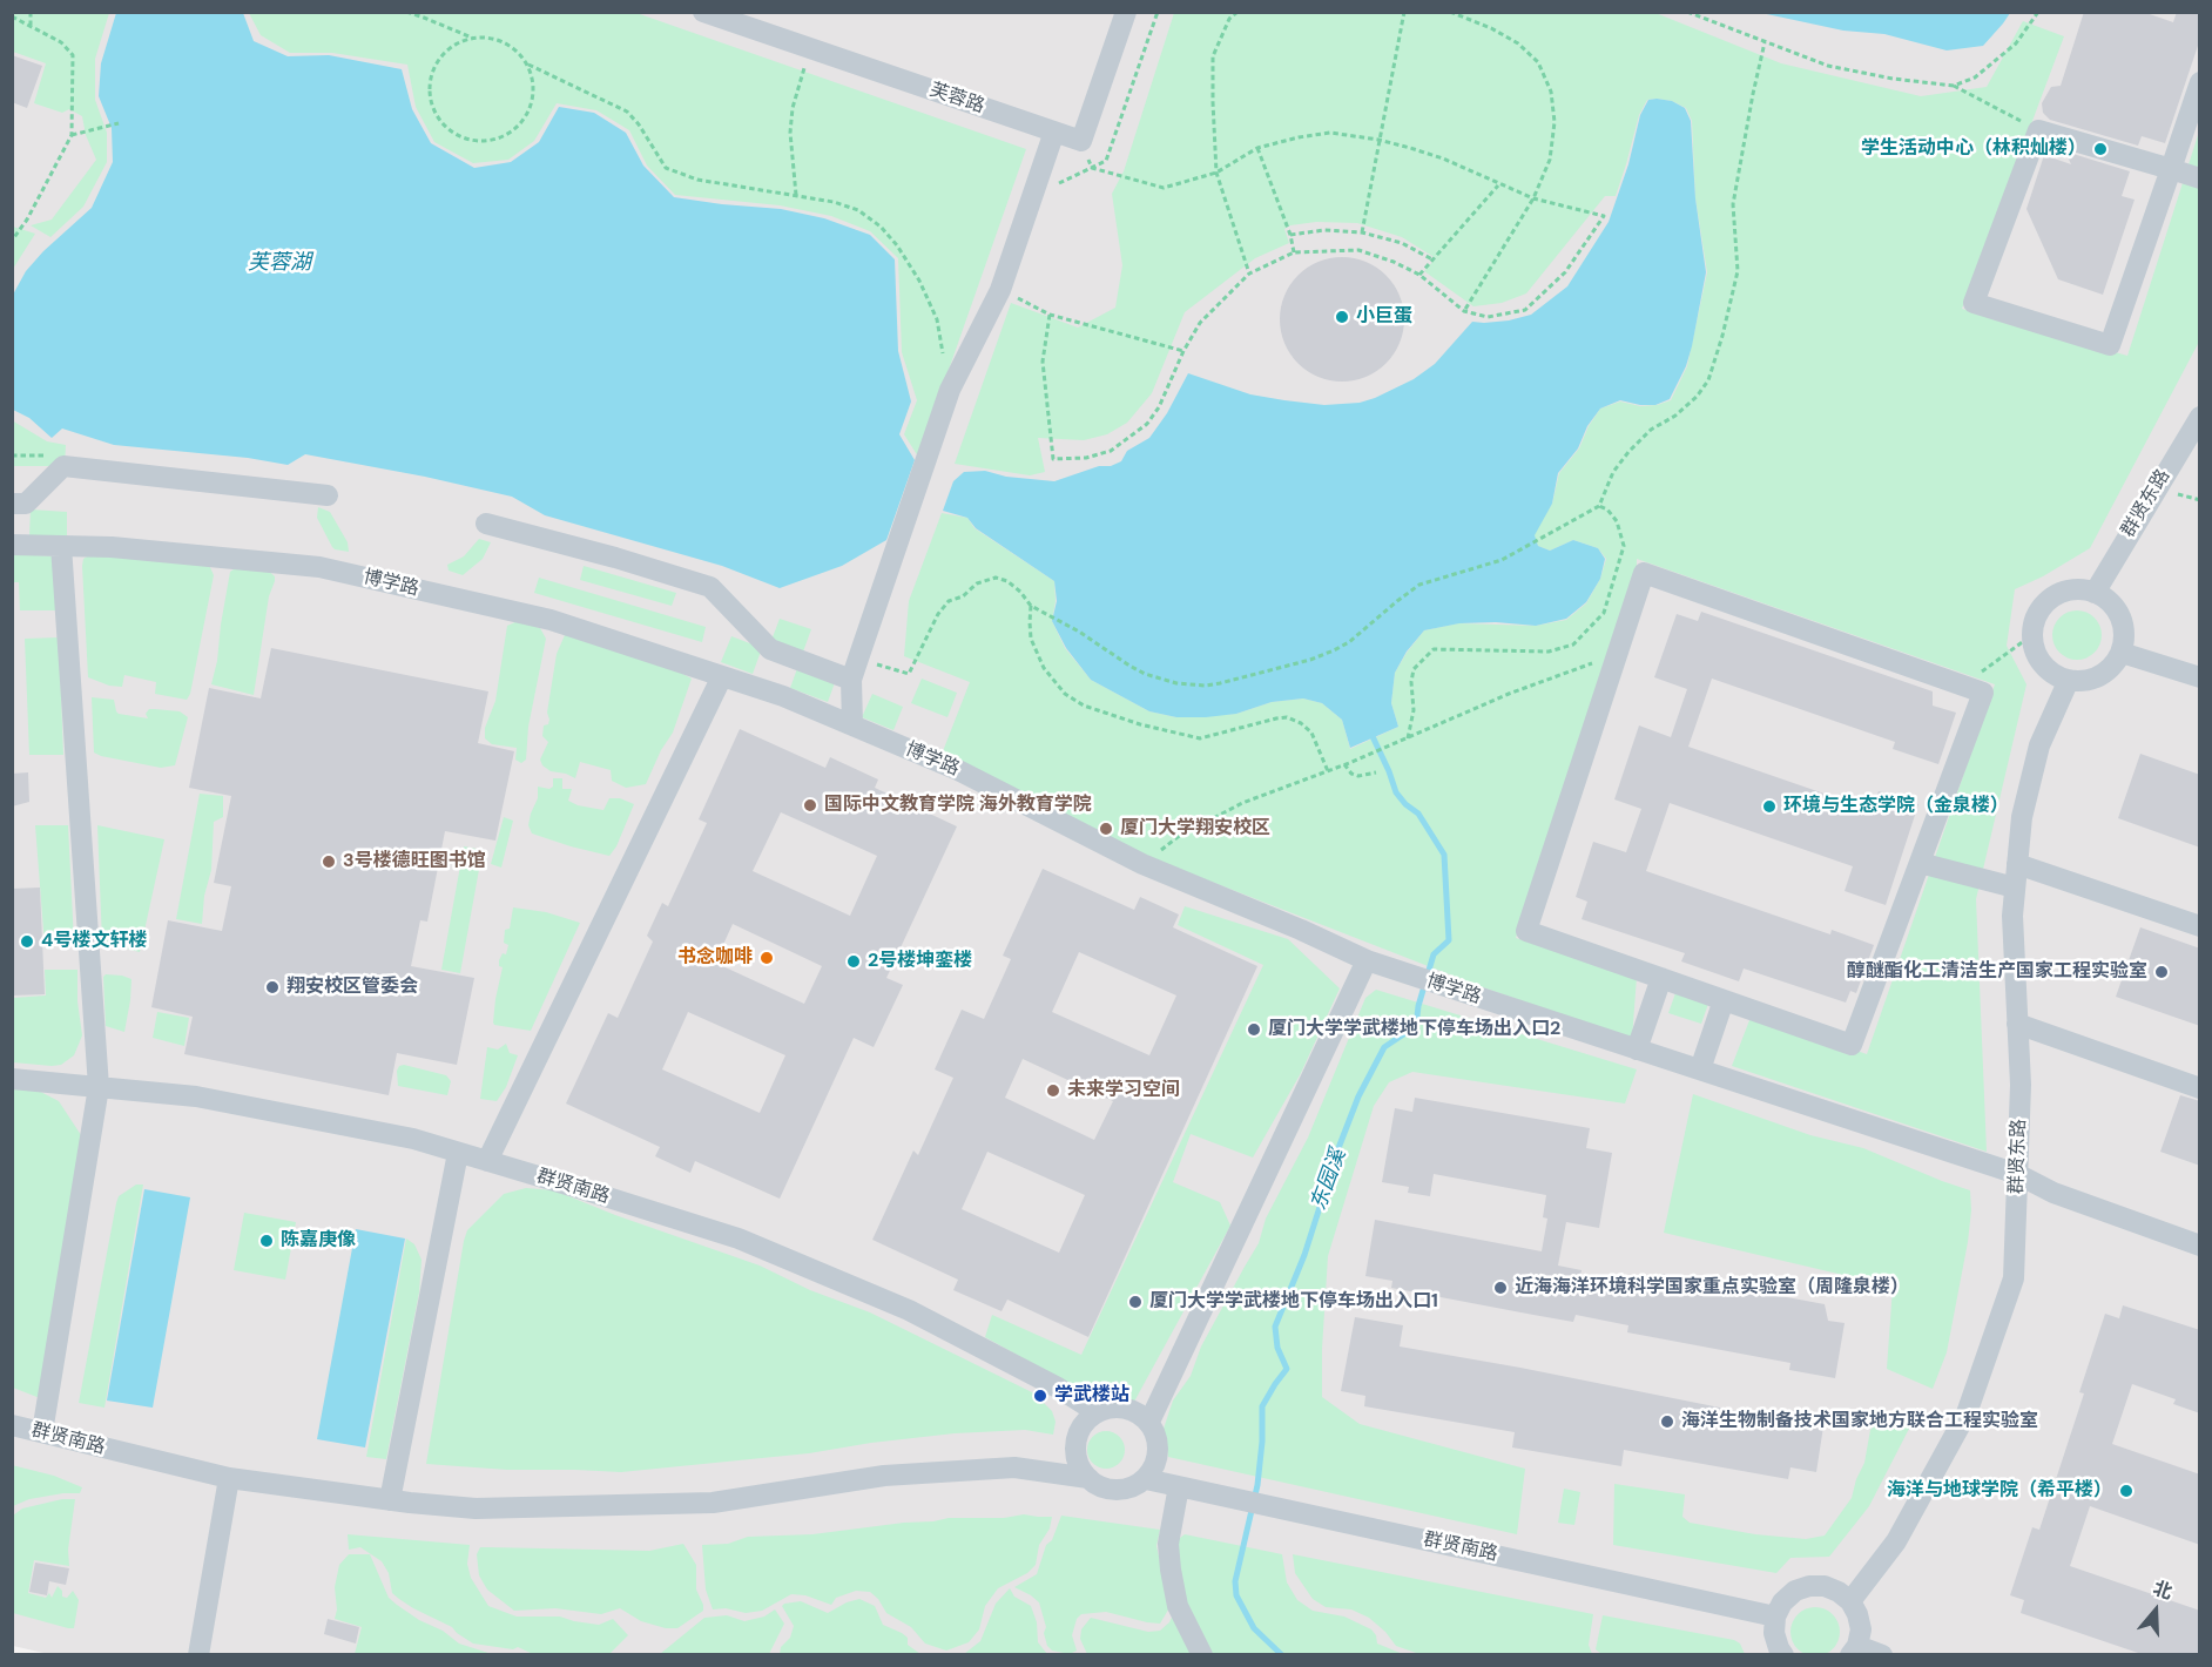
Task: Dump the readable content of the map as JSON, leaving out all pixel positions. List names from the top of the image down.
{
  "streets": {
    "street": [
      "芙蓉路",
      "群贤东路",
      "博学路",
      "群贤南路"
    ]
  },
  "crossings": [
    ["群贤东路", "博学路"]
  ],
  "water": ["芙蓉湖", "东园溪"],
  "places": [
    "学生活动中心（林积灿楼）",
    "小巨蛋",
    "国际中文教育学院 海外教育学院",
    "环境与生态学院（金泉楼）",
    "厦门大学翔安校区",
    "3号楼德旺图书馆",
    "4号楼文轩楼",
    "书念咖啡",
    "2号楼坤銮楼",
    "醇醚酯化工清洁生产国家工程实验室",
    "翔安校区管委会",
    "厦门大学学武楼地下停车场出入口2",
    "未来学习空间",
    "陈嘉庚像",
    "近海海洋环境科学国家重点实验室（周隆泉楼）",
    "厦门大学学武楼地下停车场出入口1",
    "学武楼站",
    "海洋生物制备技术国家地方联合工程实验室",
    "海洋与地球学院（希平楼）"
  ],
  "north": "top"
}
